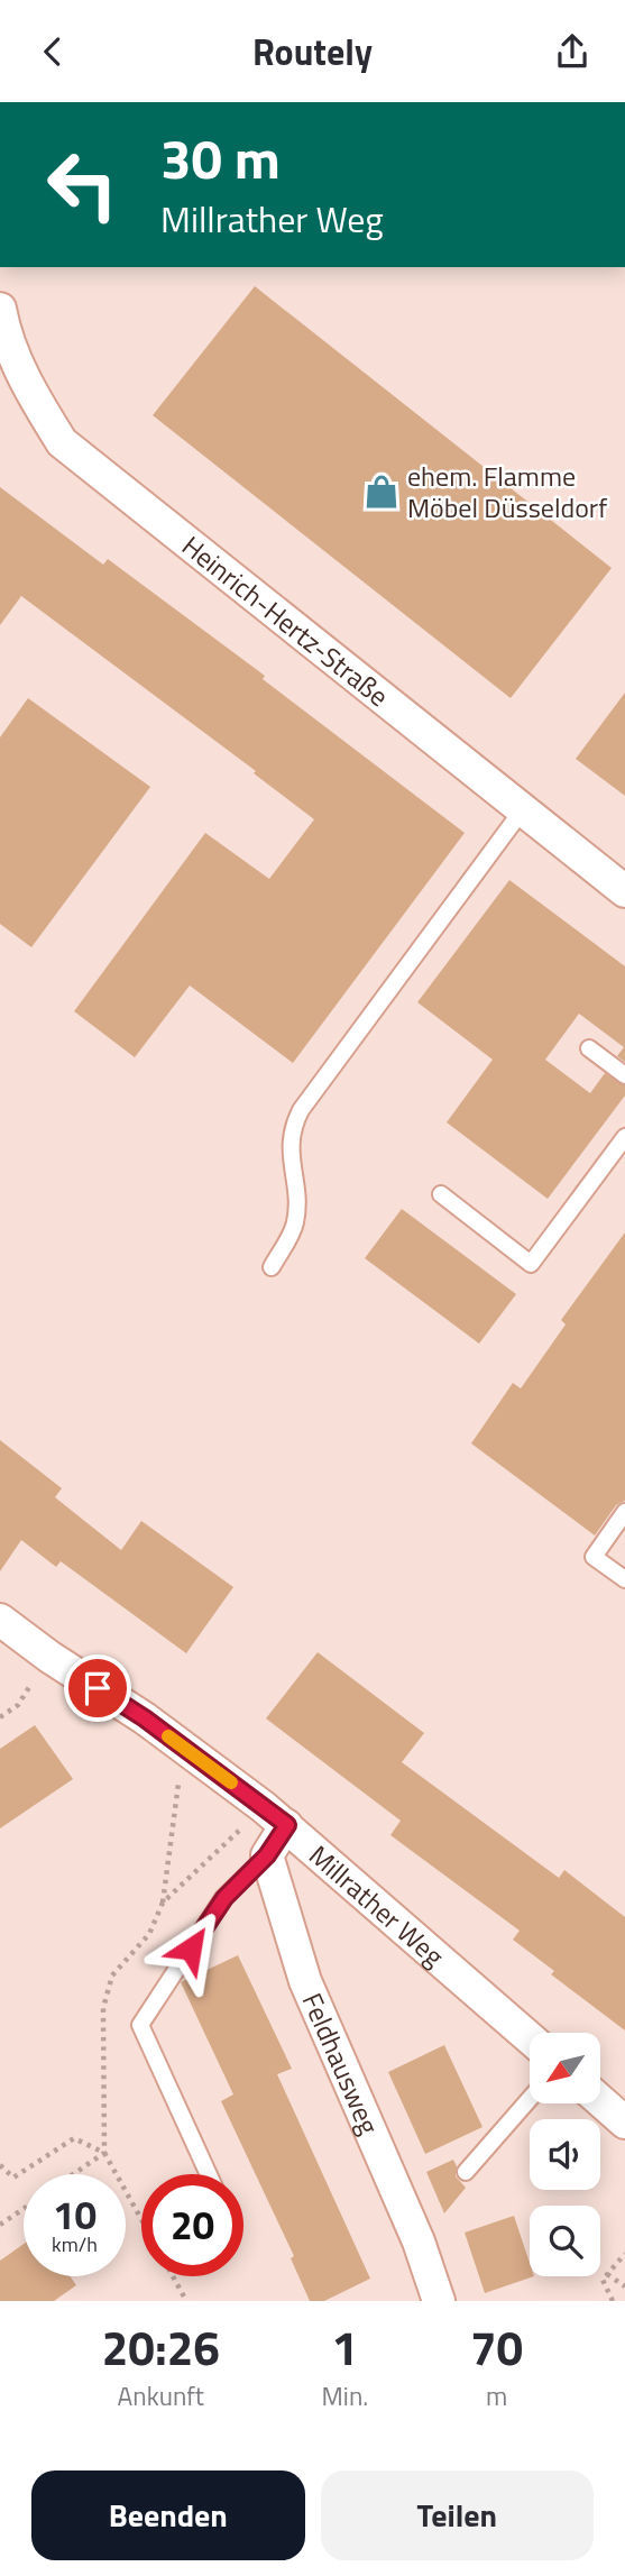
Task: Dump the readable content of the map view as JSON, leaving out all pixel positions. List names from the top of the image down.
{
  "streets": {
    "street": ["Heinrich-Hertz-Straße", "Millrather Weg", "Feldhausweg"]
  },
  "places": {
    "shop": ["ehem. Flamme Möbel Düsseldorf"]
  },
  "north": "bottom left",
  "page": {
    "header": "Routely",
    "turn": ["30 m", "Millrather Weg"],
    "speed": "10 km/h",
    "limit": "20",
    "eta": [
      "20:26",
      "Ankunft",
      "1",
      "Min.",
      "70",
      "m"
    ],
    "buttons": ["Beenden", "Teilen"]
  }
}
